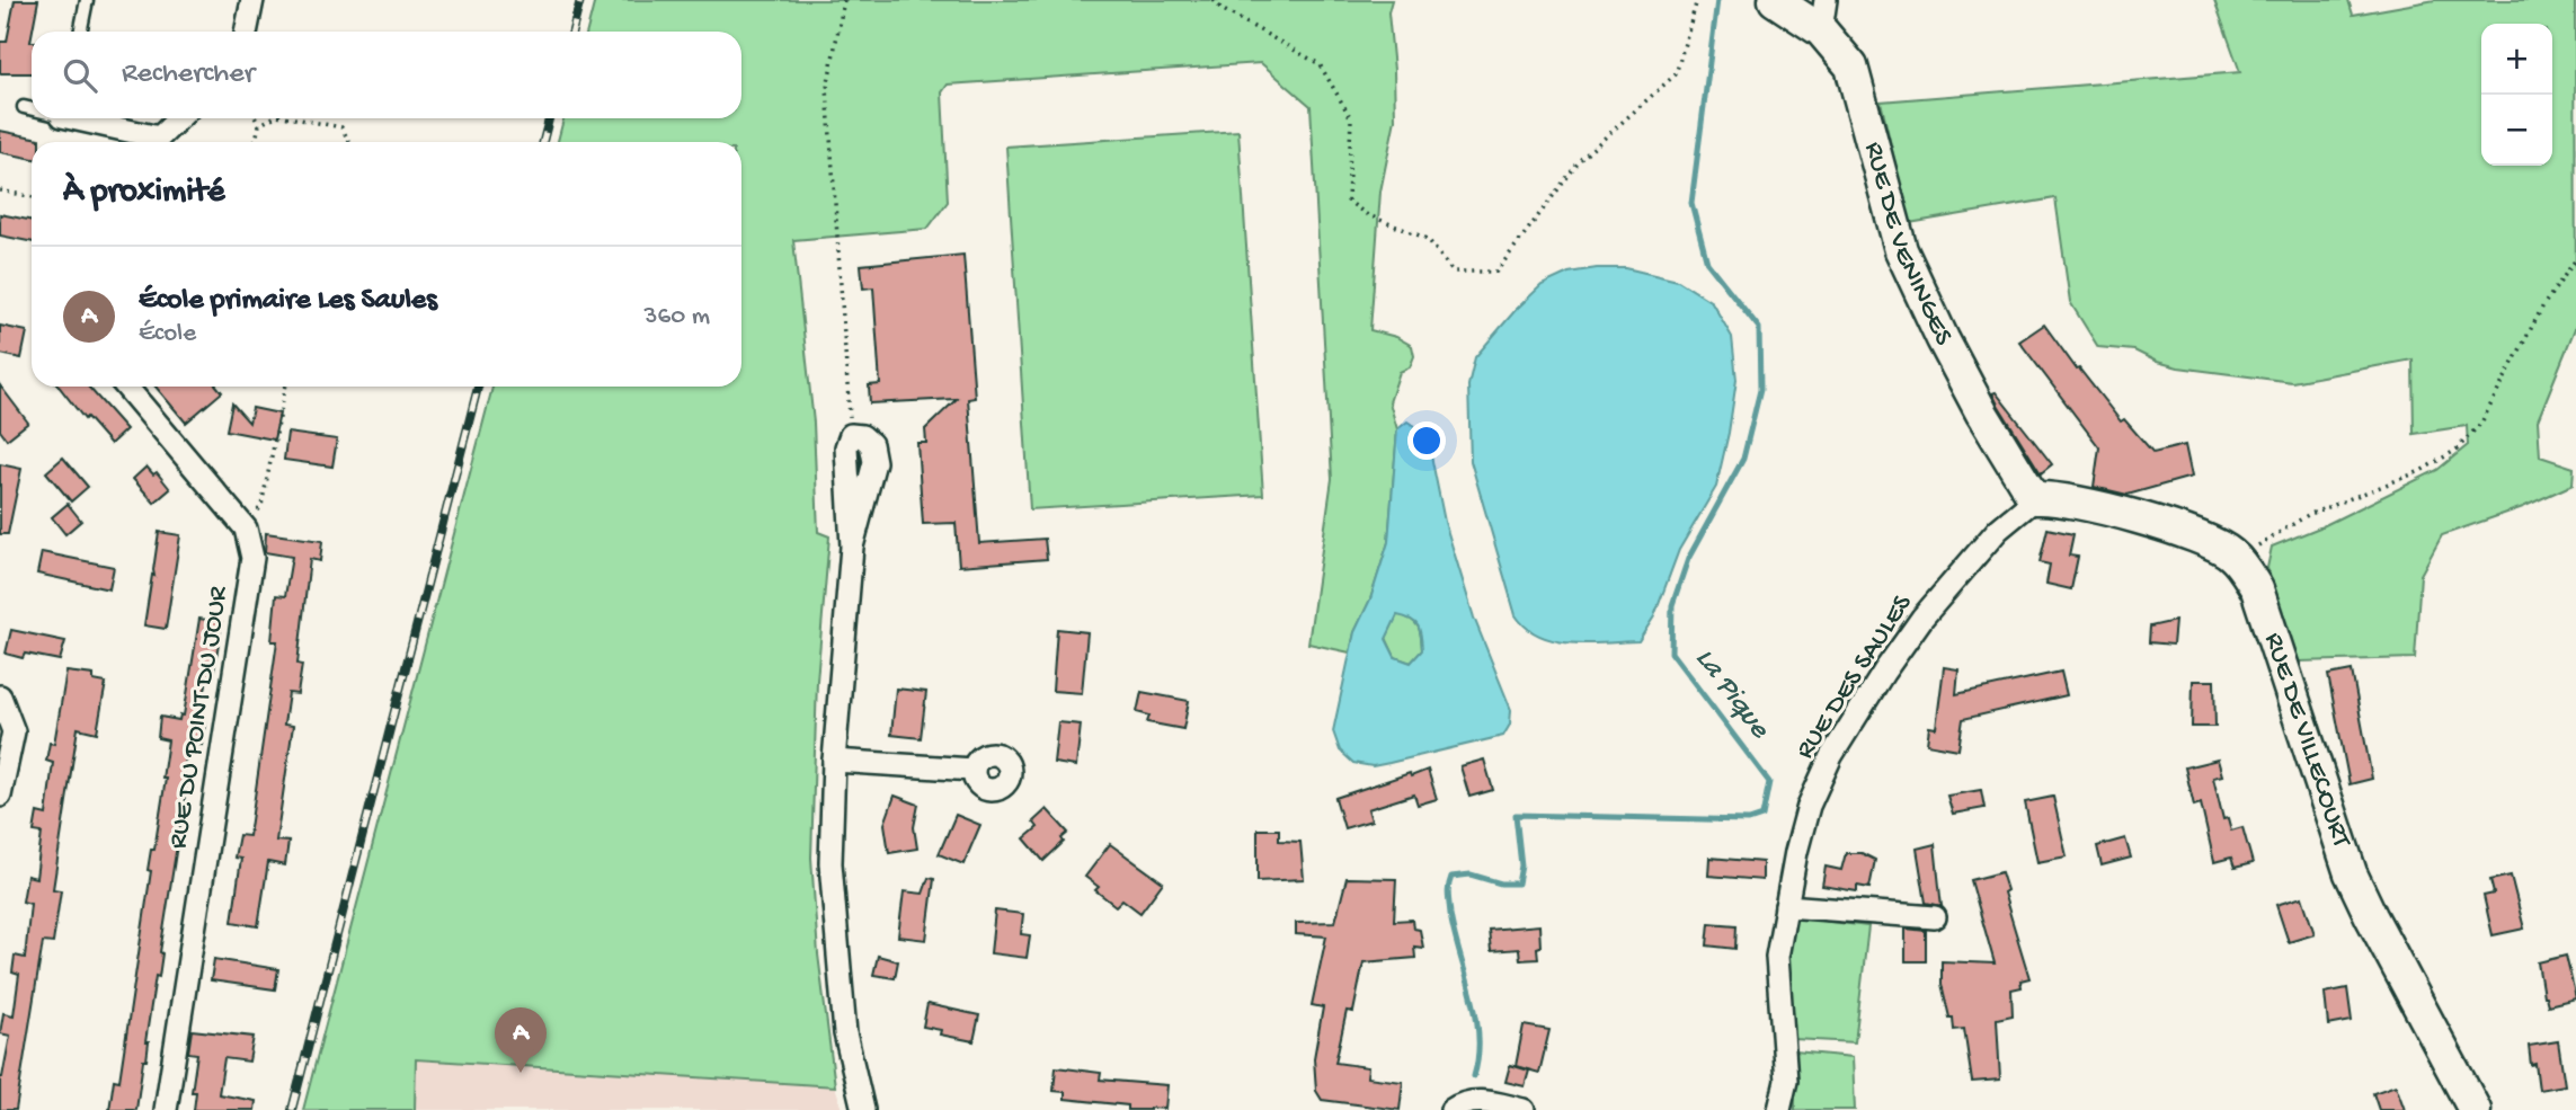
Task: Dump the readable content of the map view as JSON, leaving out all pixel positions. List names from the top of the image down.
{
  "streets": {
    "street": [
      "RUE DE VENINGES",
      "RUE DES SAULES",
      "RUE DU POINT DU JOUR",
      "RUE DE VILLECOURT"
    ]
  },
  "crossings": [
    ["RUE DE VENINGES", "RUE DES SAULES"],
    ["RUE DE VENINGES", "RUE DE VILLECOURT"],
    ["RUE DES SAULES", "RUE DE VILLECOURT"]
  ],
  "water": ["La Pique"],
  "page": {
    "map_buttons": ["+", "−"],
    "search": "Rechercher",
    "heading": "À proximité",
    "list": [
      {
        "mark": "A",
        "name": "École primaire Les Saules",
        "note": "École",
        "value": "360 m"
      }
    ],
    "pins": "A"
  }
}
